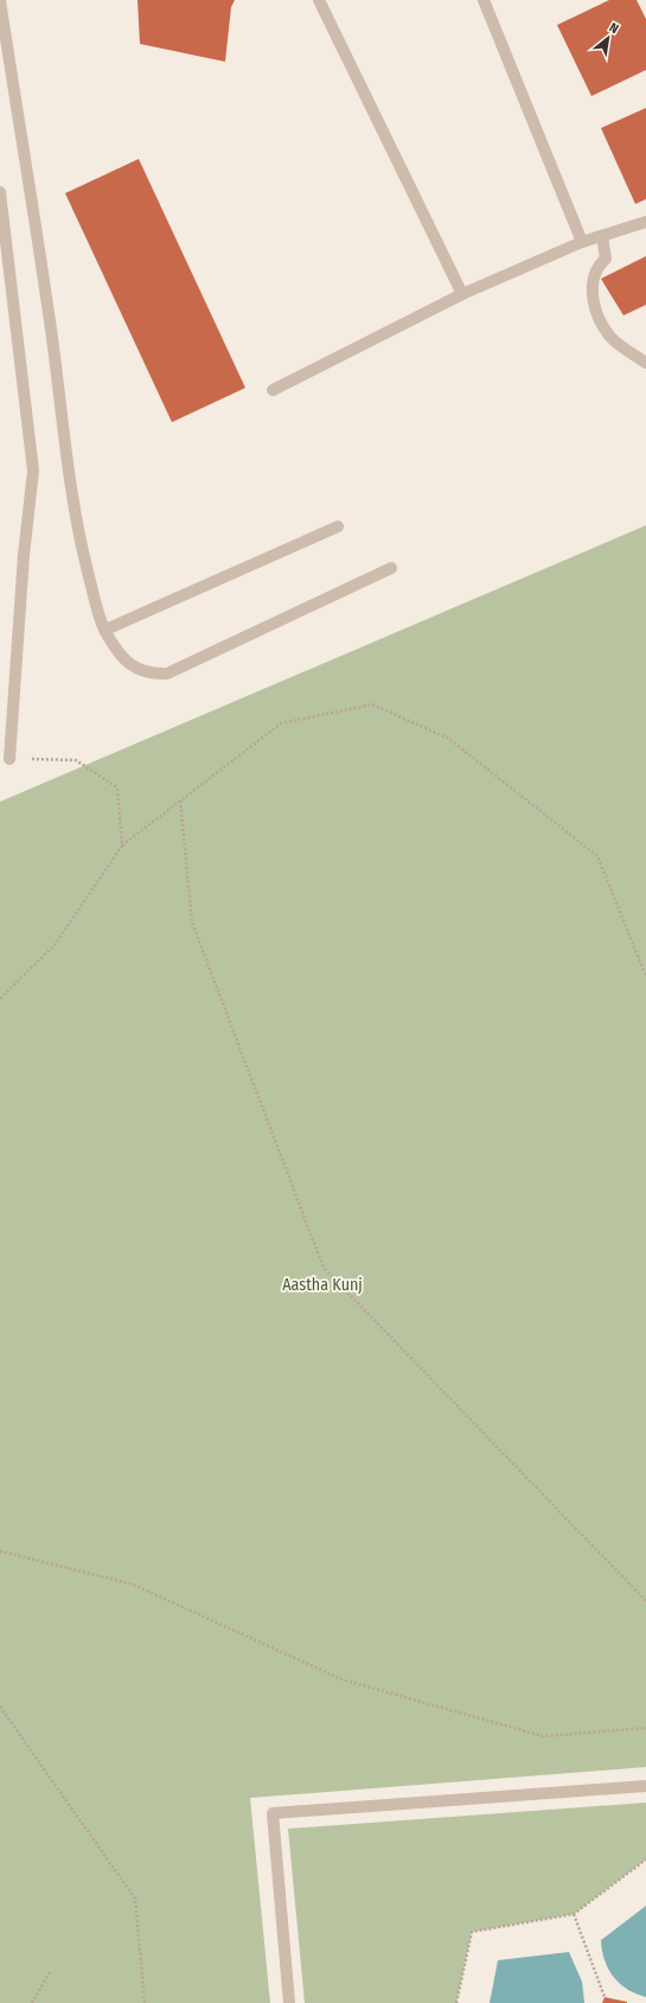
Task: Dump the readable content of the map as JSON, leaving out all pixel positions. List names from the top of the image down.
{
  "parks": ["Aastha Kunj"],
  "north": "top right"
}
